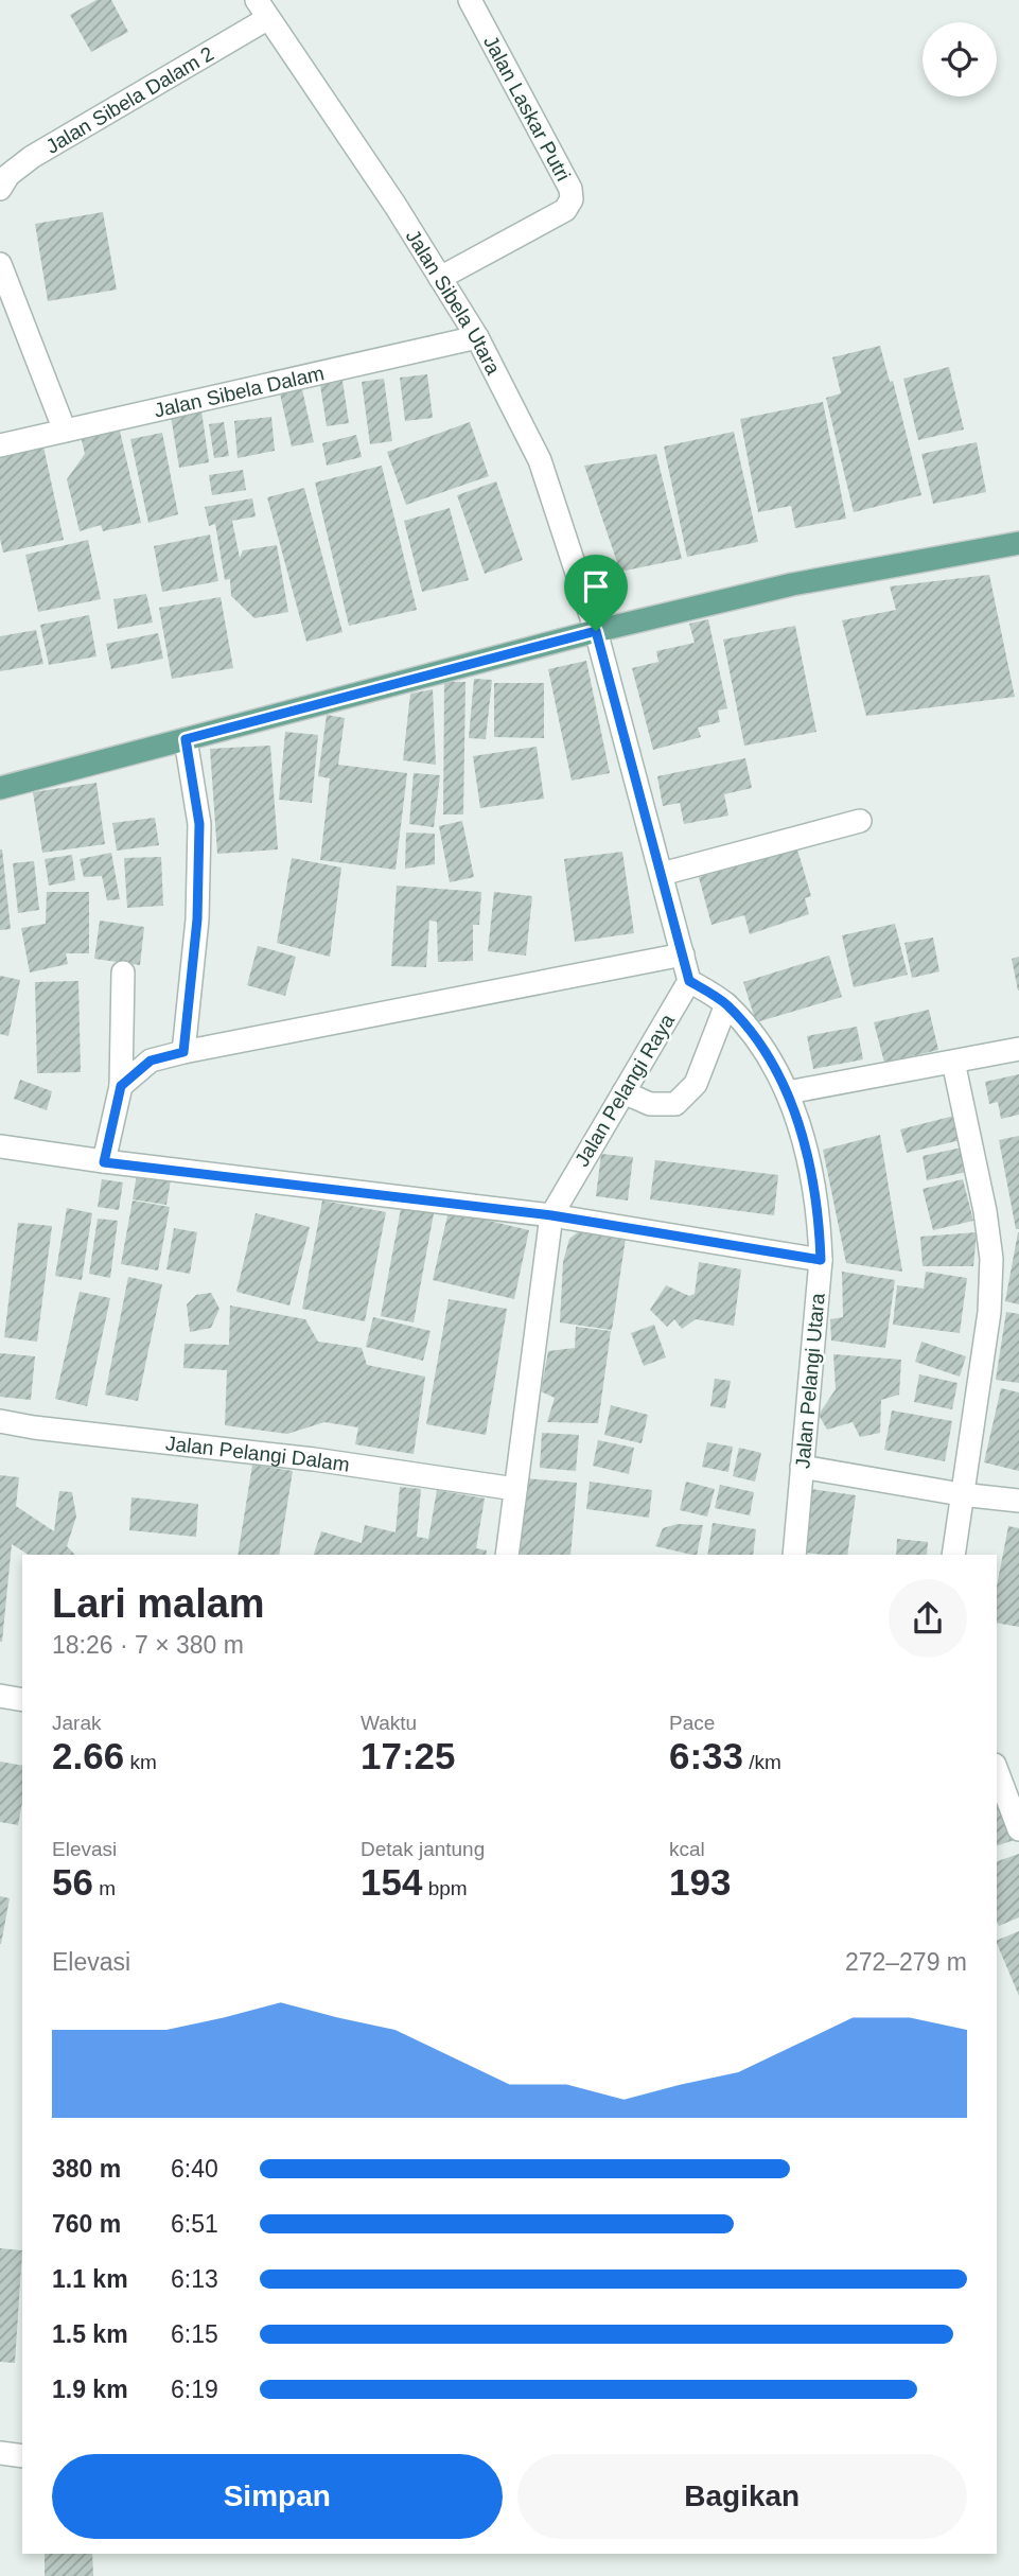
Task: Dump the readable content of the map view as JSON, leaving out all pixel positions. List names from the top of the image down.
{
  "streets": {
    "street": [
      "Jalan Sibela Dalam 2",
      "Jalan Laskar Putri",
      "Jalan Sibela Utara",
      "Jalan Sibela Dalam",
      "Jalan Pelangi Raya",
      "Jalan Pelangi Utara",
      "Jalan Pelangi Dalam"
    ]
  },
  "crossings": [
    ["Jalan Sibela Dalam 2", "Jalan Sibela Utara"],
    ["Jalan Laskar Putri", "Jalan Sibela Utara"],
    ["Jalan Sibela Utara", "Jalan Sibela Dalam"],
    ["Jalan Pelangi Raya", "Jalan Pelangi Utara"],
    ["Jalan Pelangi Raya", "Jalan Pelangi Dalam"]
  ],
  "page": {
    "heading": ["Lari malam", "18:26 · 7 × 380 m"],
    "stats": [
      ["Jarak", "2.66 km"],
      ["Waktu", "17:25"],
      ["Pace", "6:33 /km"],
      ["Elevasi", "56 m"],
      ["Detak jantung", "154 bpm"],
      ["kcal", "193"]
    ],
    "chart": ["Elevasi", "272–279 m"],
    "list": [
      {
        "name": "380 m",
        "note": "6:40"
      },
      {
        "name": "760 m",
        "note": "6:51"
      },
      {
        "name": "1.1 km",
        "note": "6:13"
      },
      {
        "name": "1.5 km",
        "note": "6:15"
      },
      {
        "name": "1.9 km",
        "note": "6:19"
      }
    ],
    "buttons": ["Simpan", "Bagikan"]
  }
}
